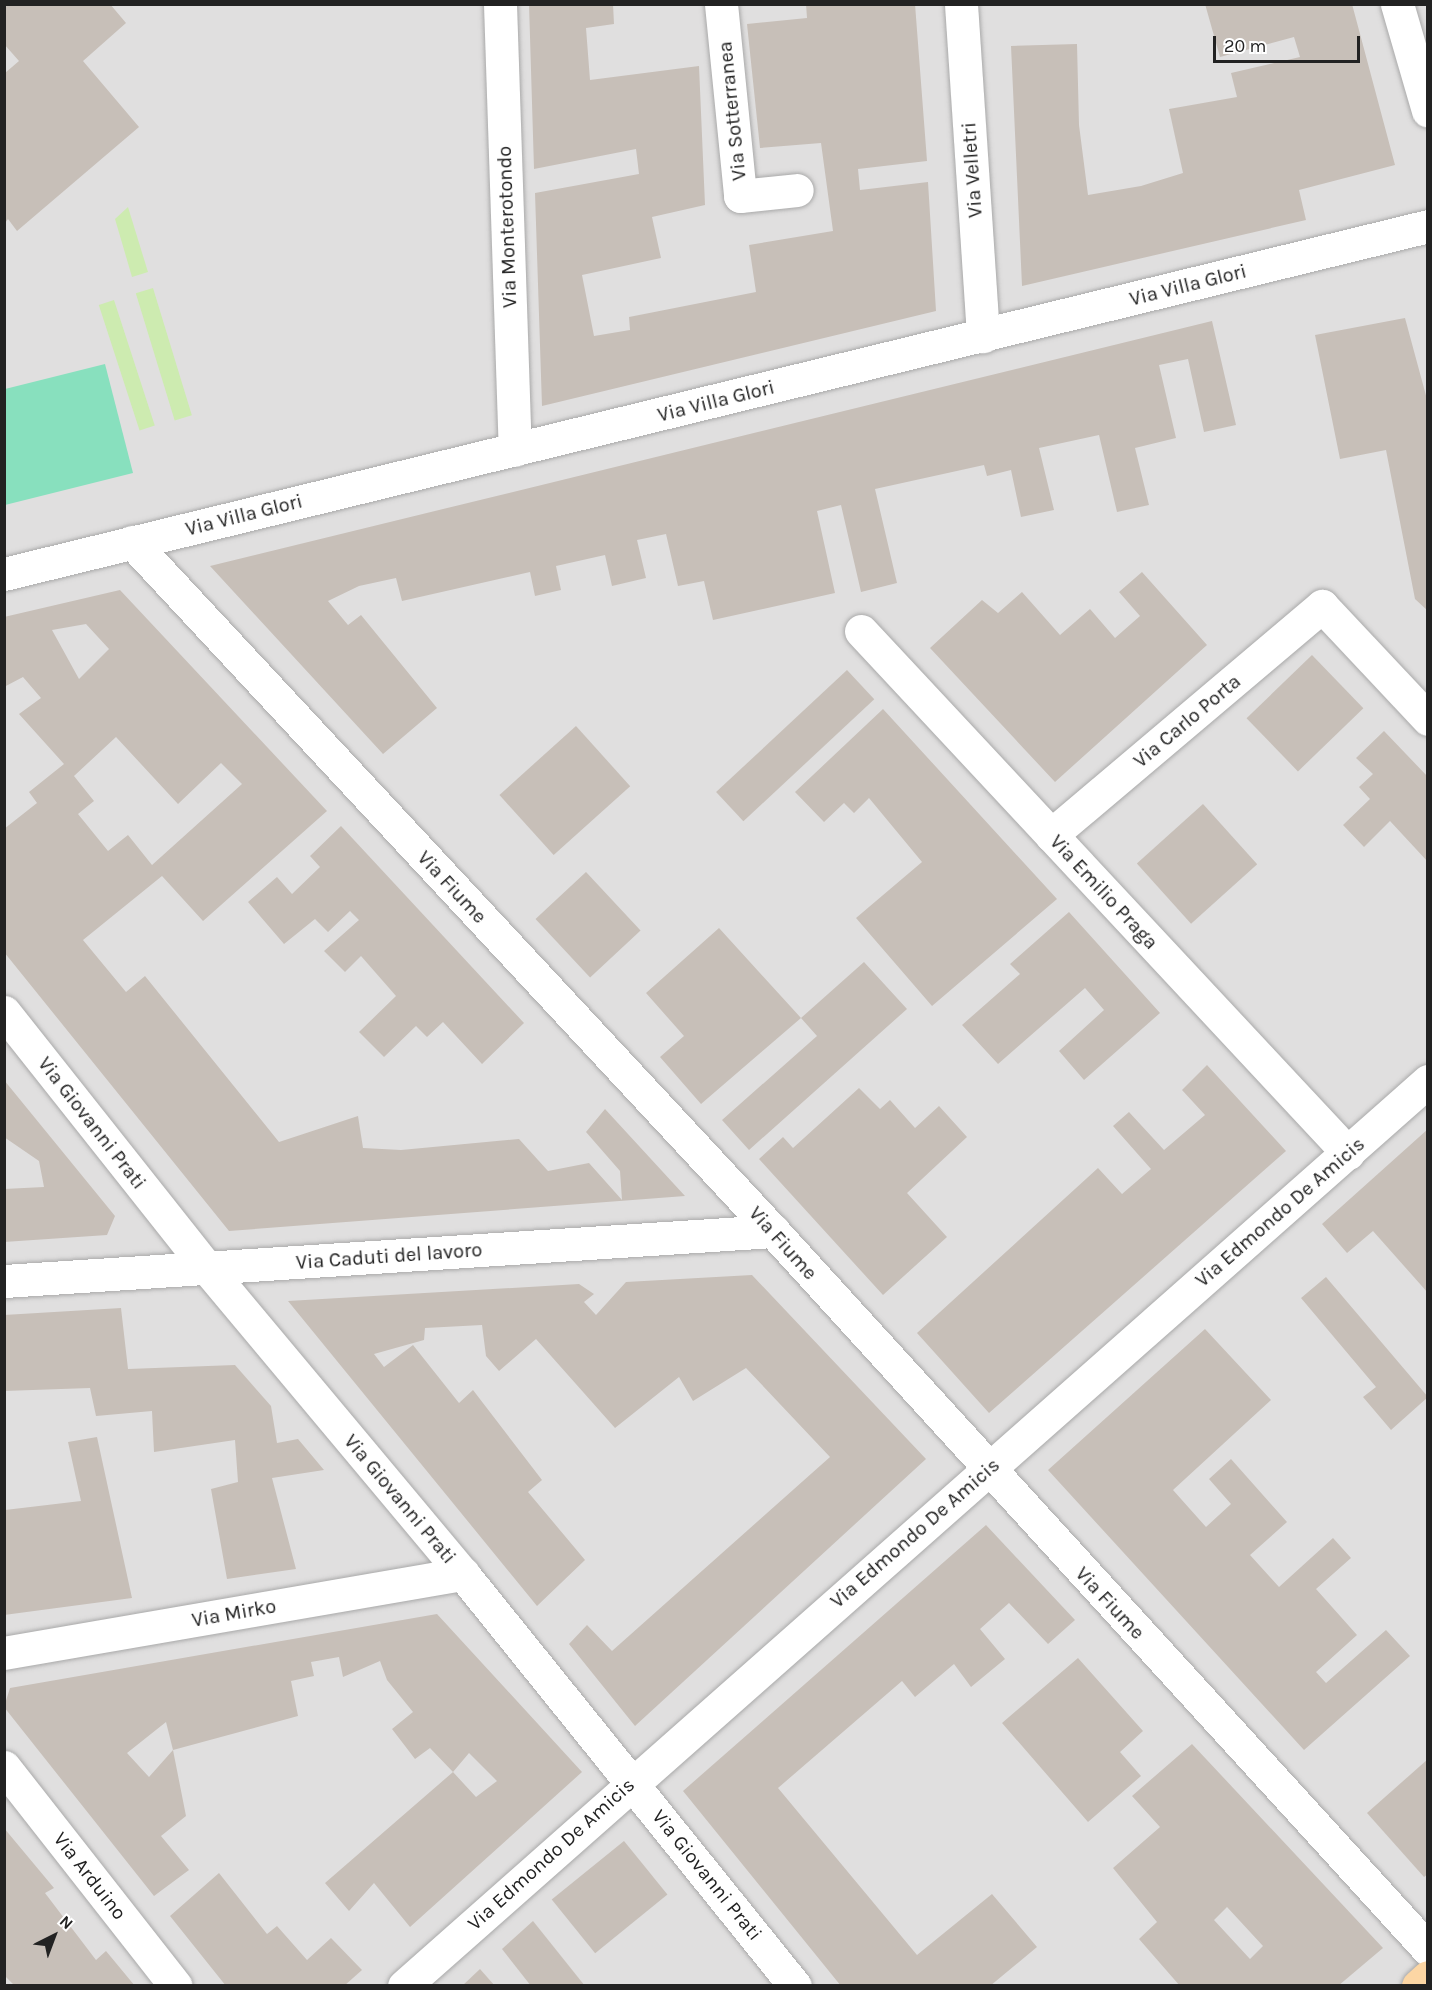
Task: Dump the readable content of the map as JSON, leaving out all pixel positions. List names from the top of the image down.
{
  "streets": {
    "street": [
      "Via Sotterranea",
      "Via Velletri",
      "Via Monterotondo",
      "Via Villa Glori",
      "Via Carlo Porta",
      "Via Fiume",
      "Via Emilio Praga",
      "Via Giovanni Prati",
      "Via Edmondo De Amicis",
      "Via Caduti del lavoro",
      "Via Mirko",
      "Via Arduino"
    ]
  },
  "crossings": [
    ["Via Velletri", "Via Villa Glori"],
    ["Via Monterotondo", "Via Villa Glori"],
    ["Via Villa Glori", "Via Fiume"],
    ["Via Carlo Porta", "Via Emilio Praga"],
    ["Via Fiume", "Via Edmondo De Amicis"],
    ["Via Fiume", "Via Caduti del lavoro"],
    ["Via Emilio Praga", "Via Edmondo De Amicis"],
    ["Via Giovanni Prati", "Via Edmondo De Amicis"],
    ["Via Giovanni Prati", "Via Caduti del lavoro"],
    ["Via Giovanni Prati", "Via Mirko"]
  ],
  "scale_bar": "20 m",
  "north": "top right"
}
